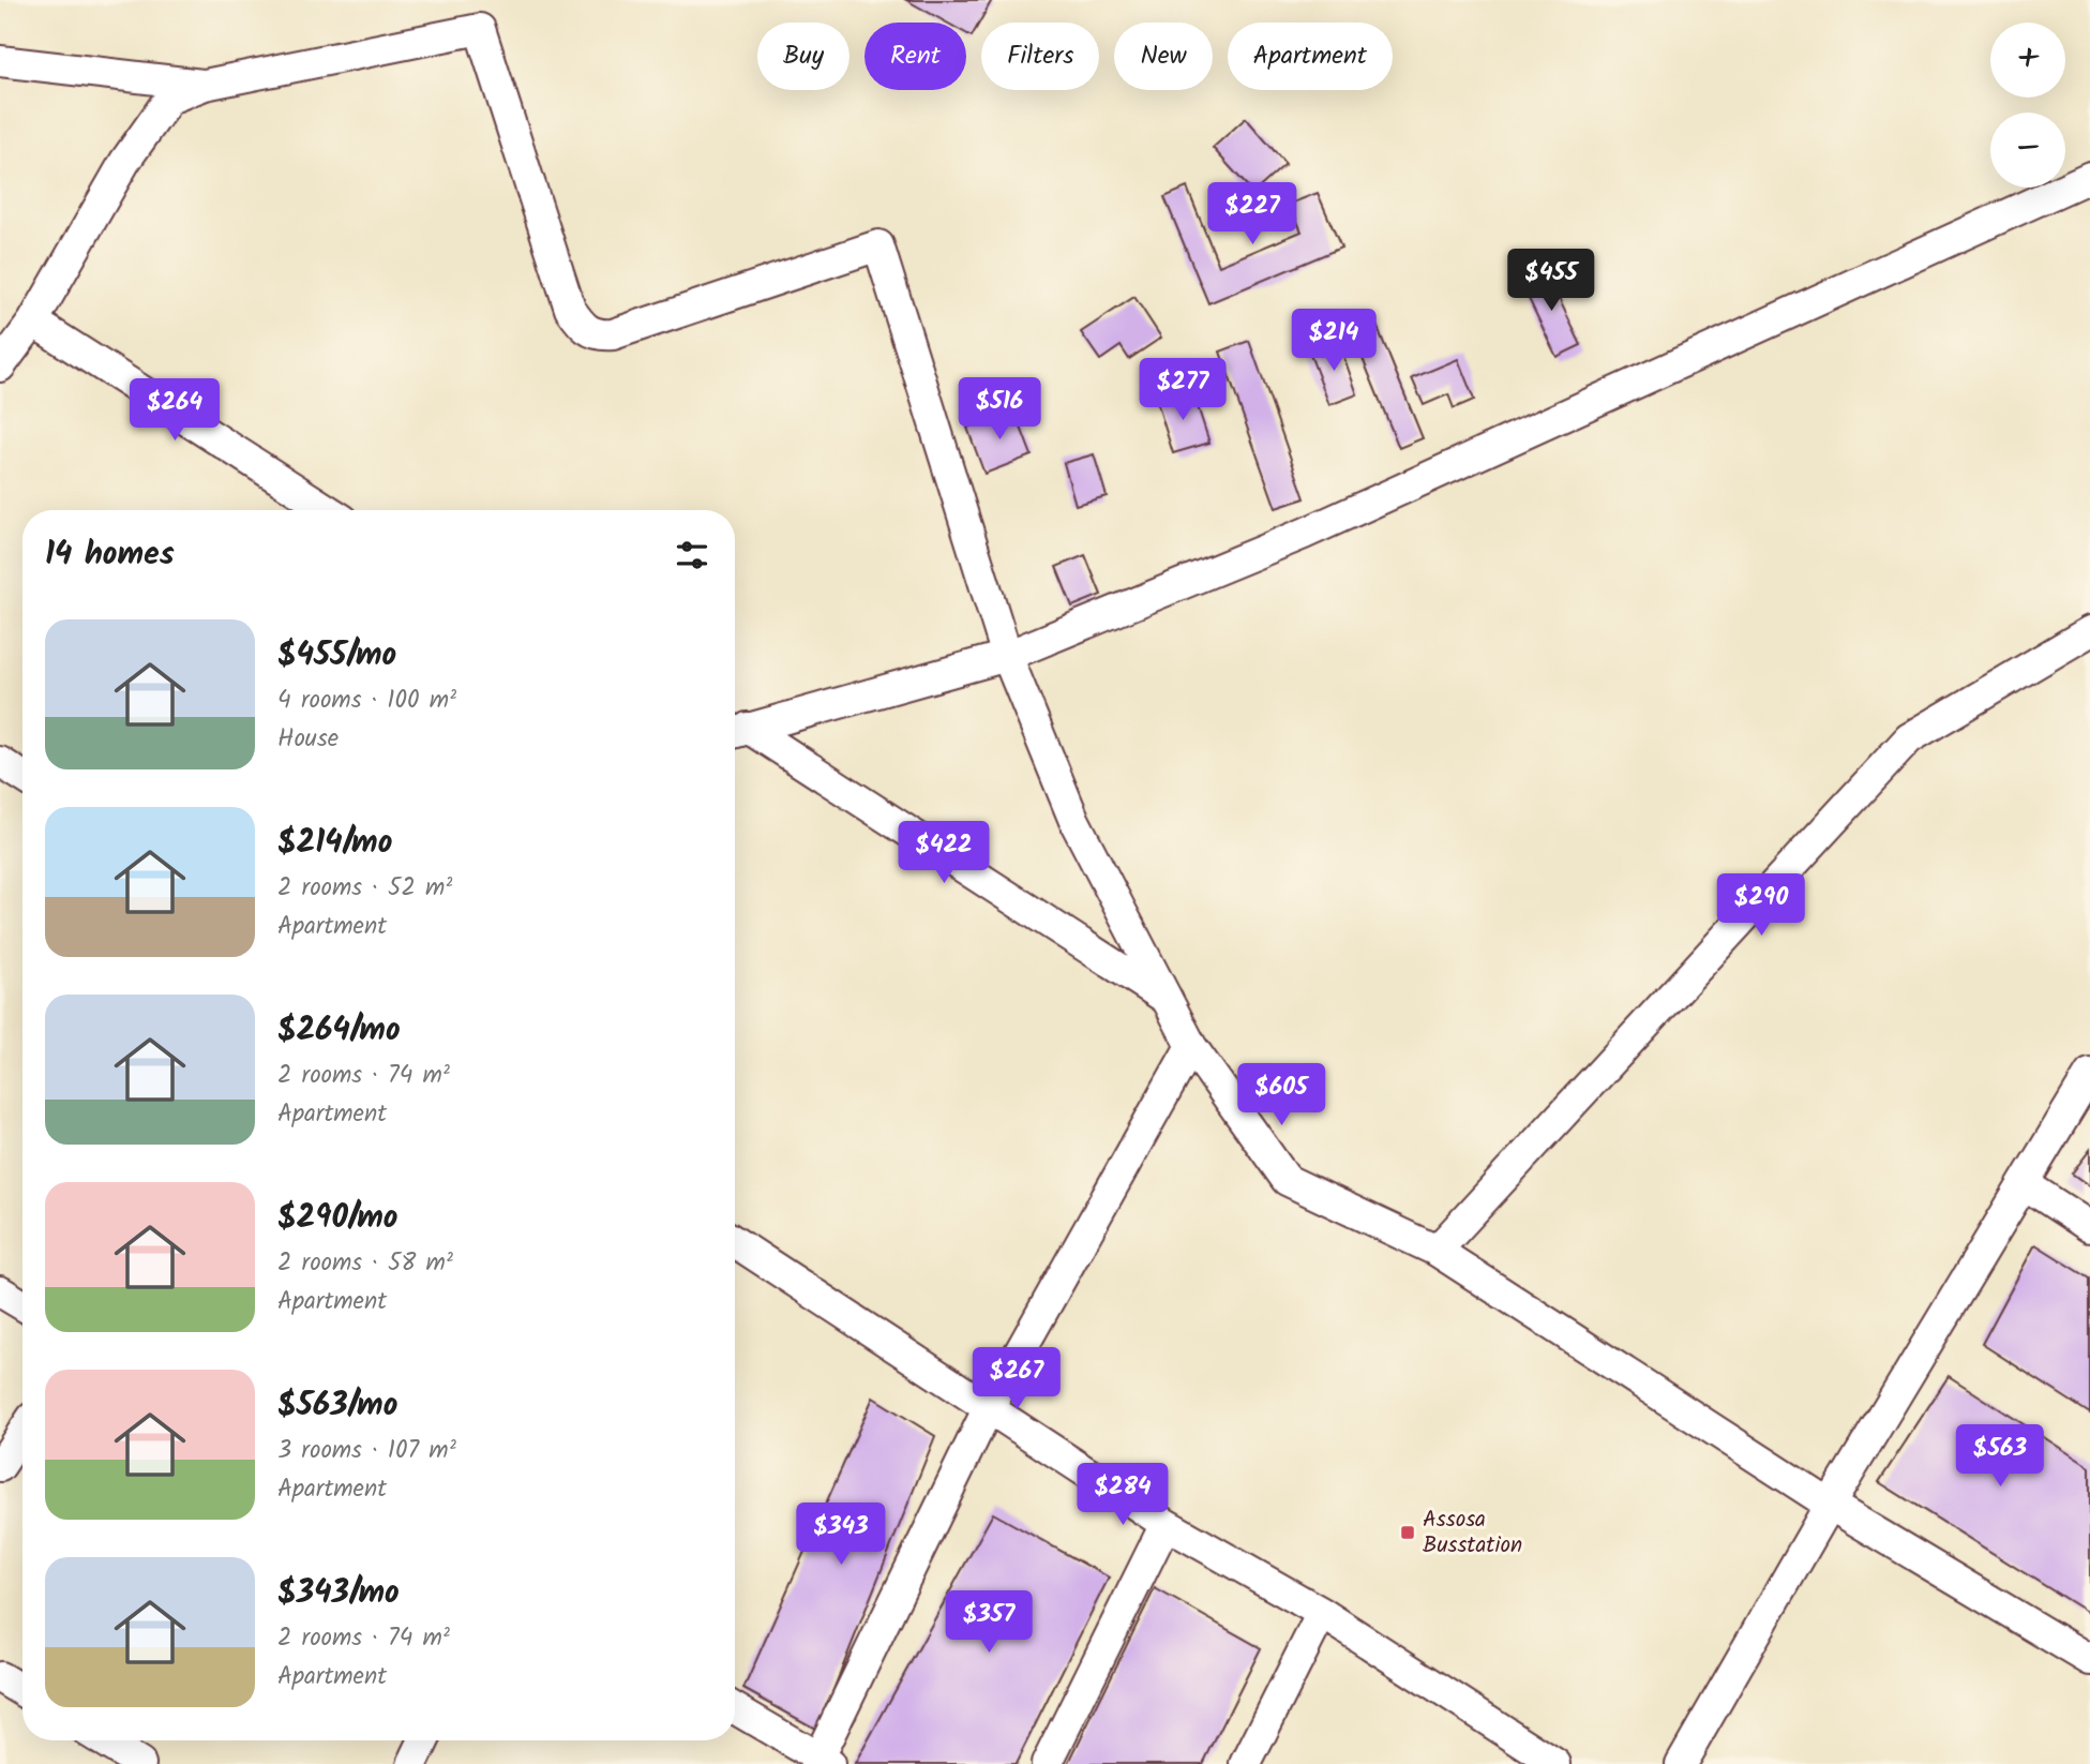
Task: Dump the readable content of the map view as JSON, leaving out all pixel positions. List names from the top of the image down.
{
  "places": {
    "transit": ["Assosa Busstation"]
  },
  "page": {
    "map_buttons": ["+", "−"],
    "chip": [
      "Buy",
      "Rent",
      "Filters",
      "New",
      "Apartment"
    ],
    "price": [
      "$227",
      "$455",
      "$214",
      "$277",
      "$516",
      "$264",
      "$422",
      "$290",
      "$605",
      "$267",
      "$563",
      "$284",
      "$343",
      "$357"
    ],
    "heading": "14 homes",
    "list": [
      {
        "name": "$455/mo",
        "note": "4 rooms · 100 m² · House"
      },
      {
        "name": "$214/mo",
        "note": "2 rooms · 52 m² · Apartment"
      },
      {
        "name": "$264/mo",
        "note": "2 rooms · 74 m² · Apartment"
      },
      {
        "name": "$290/mo",
        "note": "2 rooms · 58 m² · Apartment"
      },
      {
        "name": "$563/mo",
        "note": "3 rooms · 107 m² · Apartment"
      },
      {
        "name": "$343/mo",
        "note": "2 rooms · 74 m² · Apartment"
      }
    ]
  }
}
